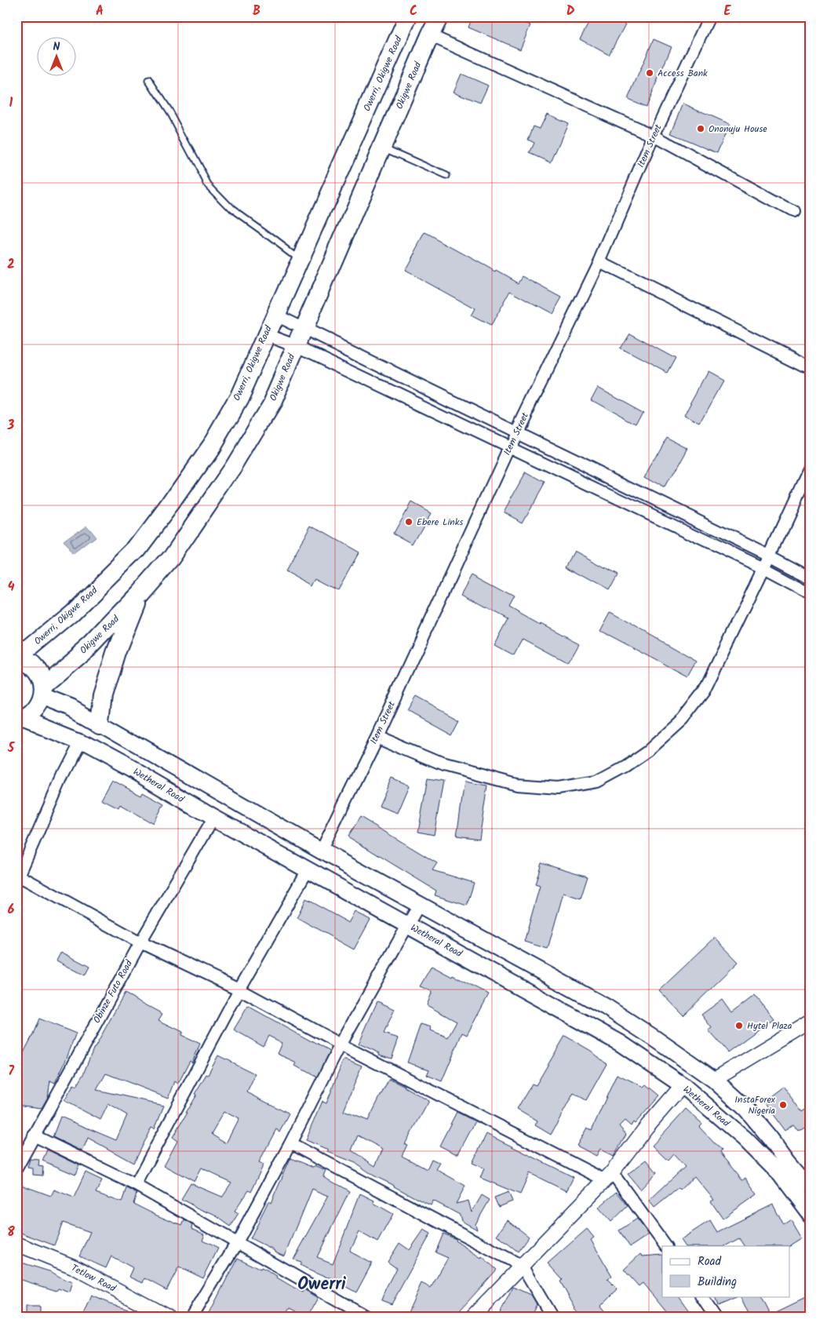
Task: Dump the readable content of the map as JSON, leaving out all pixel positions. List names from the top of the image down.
{
  "streets": {
    "main road": ["Owerri, Okigwe Road", "Okigwe Road", "Wetheral Road"],
    "street": ["Item Street", "Obinze Futo Road", "Tetlow Road"]
  },
  "crossings": [
    ["Okigwe Road", "Wetheral Road"],
    ["Wetheral Road", "Obinze Futo Road"]
  ],
  "districts": ["Owerri"],
  "places": [
    "Access Bank",
    "Ononuju House",
    "Ebere Links",
    "Hytel Plaza",
    "InstaForex Nigeria"
  ],
  "legend": ["Road", "Building"],
  "north": "top",
  "grid": {
    "columns": [
      "A",
      "B",
      "C",
      "D",
      "E"
    ],
    "rows": [
      "1",
      "2",
      "3",
      "4",
      "5",
      "6",
      "7",
      "8"
    ]
  }
}
